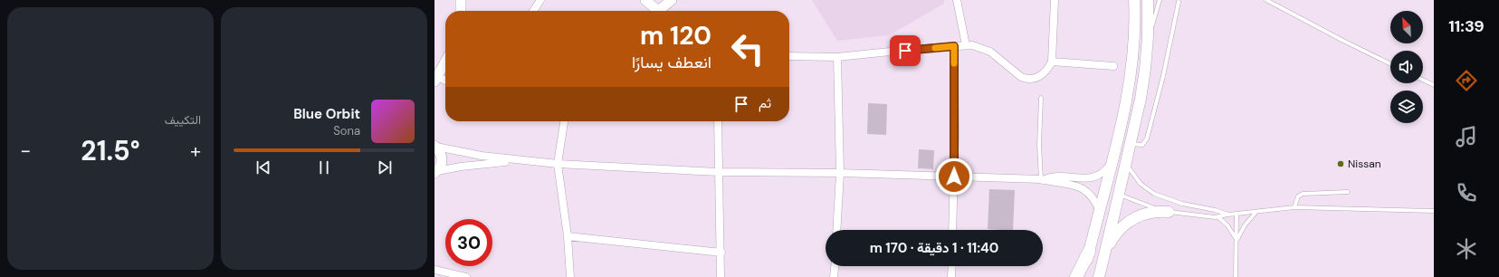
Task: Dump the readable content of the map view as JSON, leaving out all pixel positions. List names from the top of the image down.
{
  "places": ["Nissan"],
  "north": "top left",
  "page": {
    "tabs": "11:39",
    "tile": "التكييف",
    "turn": ["120 m", "انعطف يسارًا"],
    "then": "ثم",
    "song": ["Blue Orbit", "Sona"],
    "heat": ["−", "21.5°", "+"],
    "limit": "30",
    "trip": "11:40 · 1 دقيقة · 170 m"
  }
}
